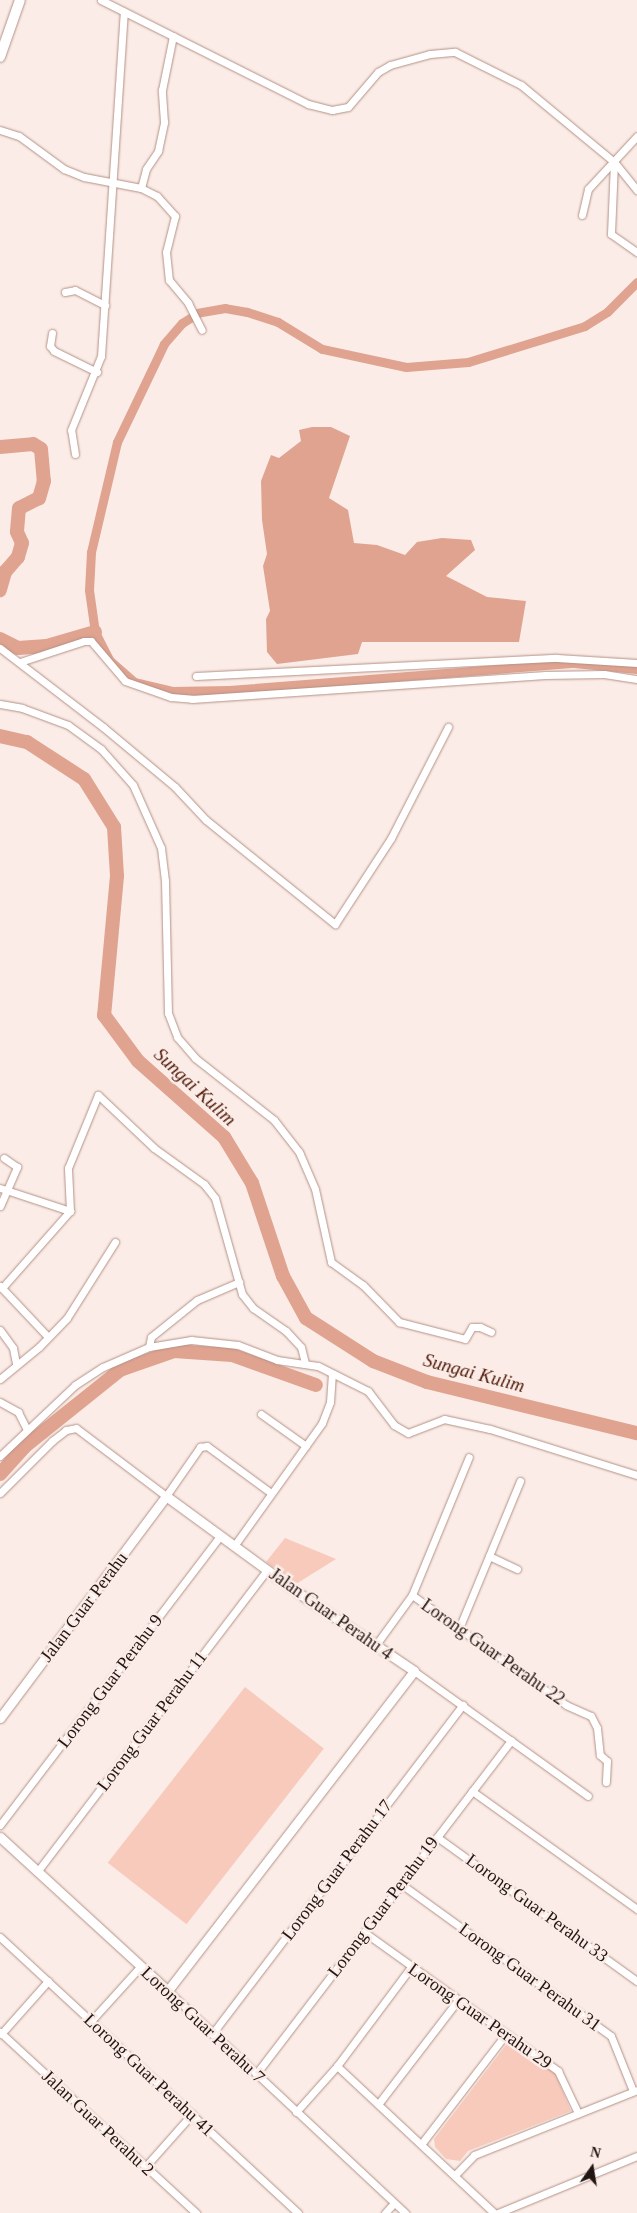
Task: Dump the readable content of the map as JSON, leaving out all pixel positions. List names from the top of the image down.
{
  "streets": {
    "street": [
      "Jalan Guar Perahu",
      "Jalan Guar Perahu 4",
      "Lorong Guar Perahu 22",
      "Lorong Guar Perahu 9",
      "Lorong Guar Perahu 11",
      "Lorong Guar Perahu 17",
      "Lorong Guar Perahu 19",
      "Lorong Guar Perahu 33",
      "Lorong Guar Perahu 31",
      "Lorong Guar Perahu 29",
      "Lorong Guar Perahu 7",
      "Lorong Guar Perahu 41",
      "Jalan Guar Perahu 2"
    ]
  },
  "crossings": [
    ["Jalan Guar Perahu", "Jalan Guar Perahu 4"],
    ["Jalan Guar Perahu 4", "Lorong Guar Perahu 9"],
    ["Jalan Guar Perahu 4", "Lorong Guar Perahu 11"],
    ["Jalan Guar Perahu 4", "Lorong Guar Perahu 17"],
    ["Jalan Guar Perahu 4", "Lorong Guar Perahu 19"],
    ["Lorong Guar Perahu 11", "Lorong Guar Perahu 7"],
    ["Lorong Guar Perahu 17", "Lorong Guar Perahu 7"],
    ["Lorong Guar Perahu 19", "Lorong Guar Perahu 33"],
    ["Lorong Guar Perahu 19", "Lorong Guar Perahu 31"],
    ["Lorong Guar Perahu 19", "Lorong Guar Perahu 29"],
    ["Lorong Guar Perahu 19", "Lorong Guar Perahu 7"]
  ],
  "water": ["Sungai Kulim"],
  "north": "top"
}
